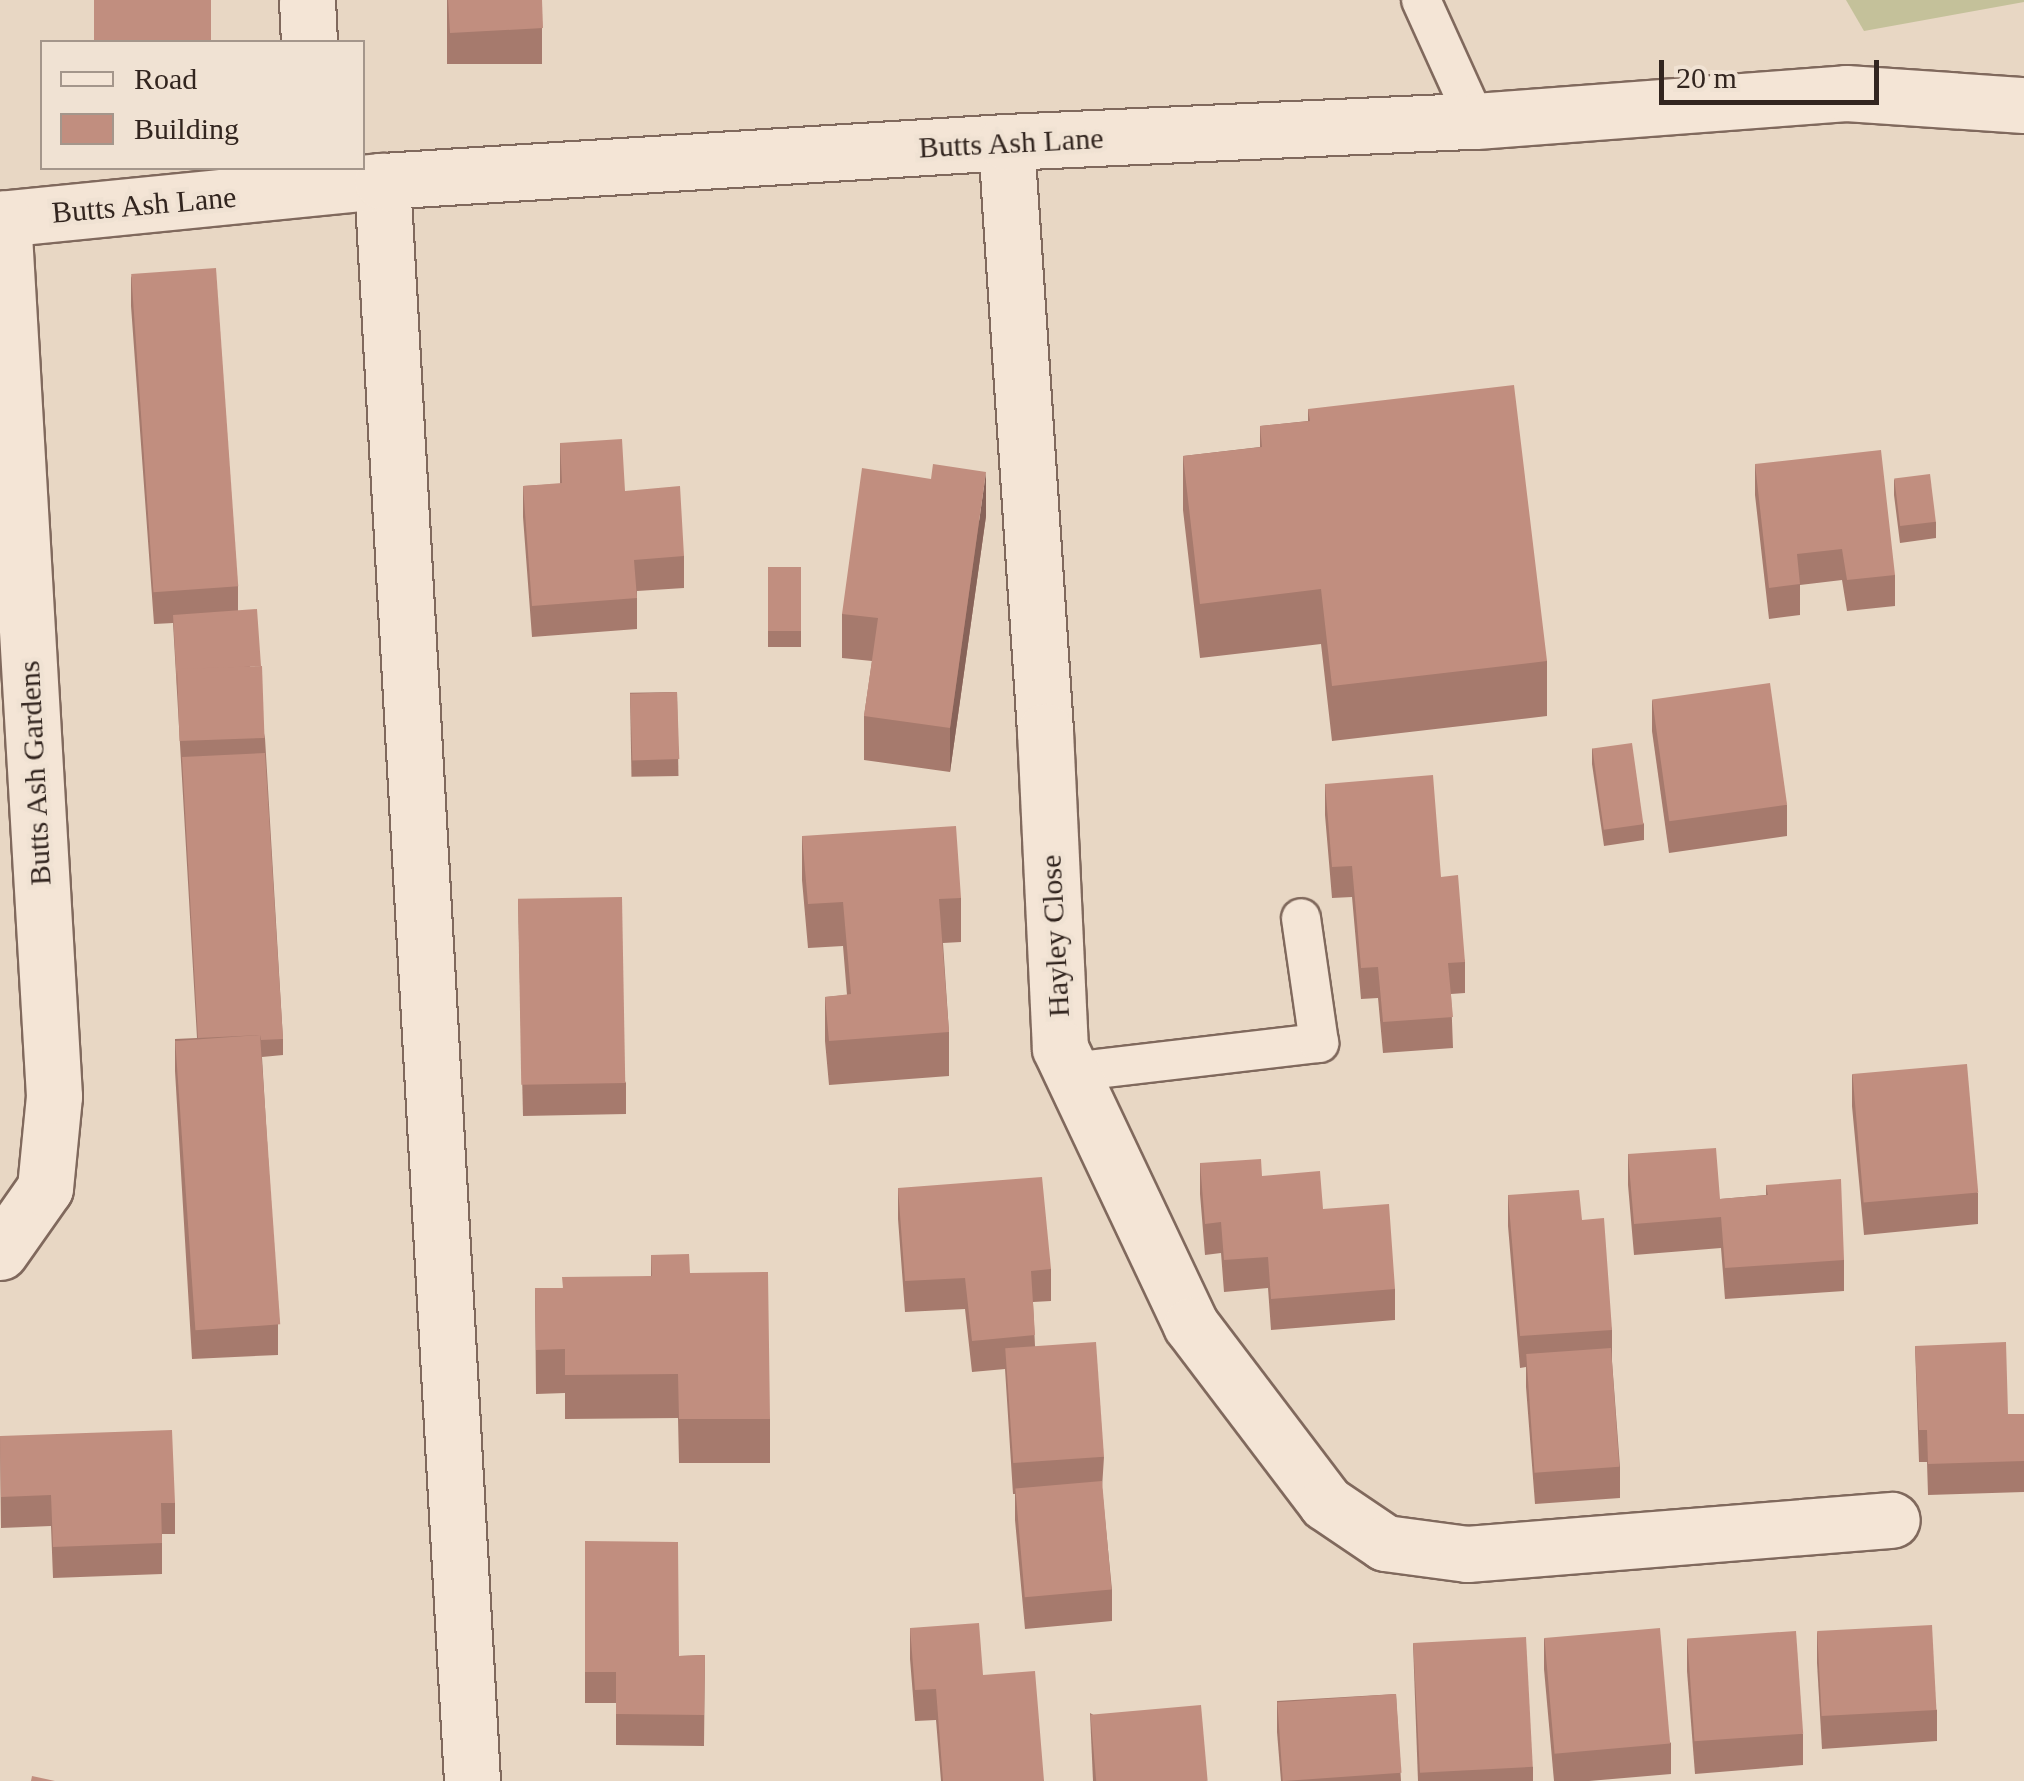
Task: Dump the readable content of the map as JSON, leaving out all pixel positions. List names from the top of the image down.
{
  "streets": {
    "street": ["Butts Ash Lane", "Butts Ash Gardens", "Hayley Close"]
  },
  "crossings": [
    ["Butts Ash Lane", "Butts Ash Gardens"],
    ["Butts Ash Lane", "Hayley Close"]
  ],
  "legend": ["Road", "Building"],
  "scale_bar": "20 m"
}
